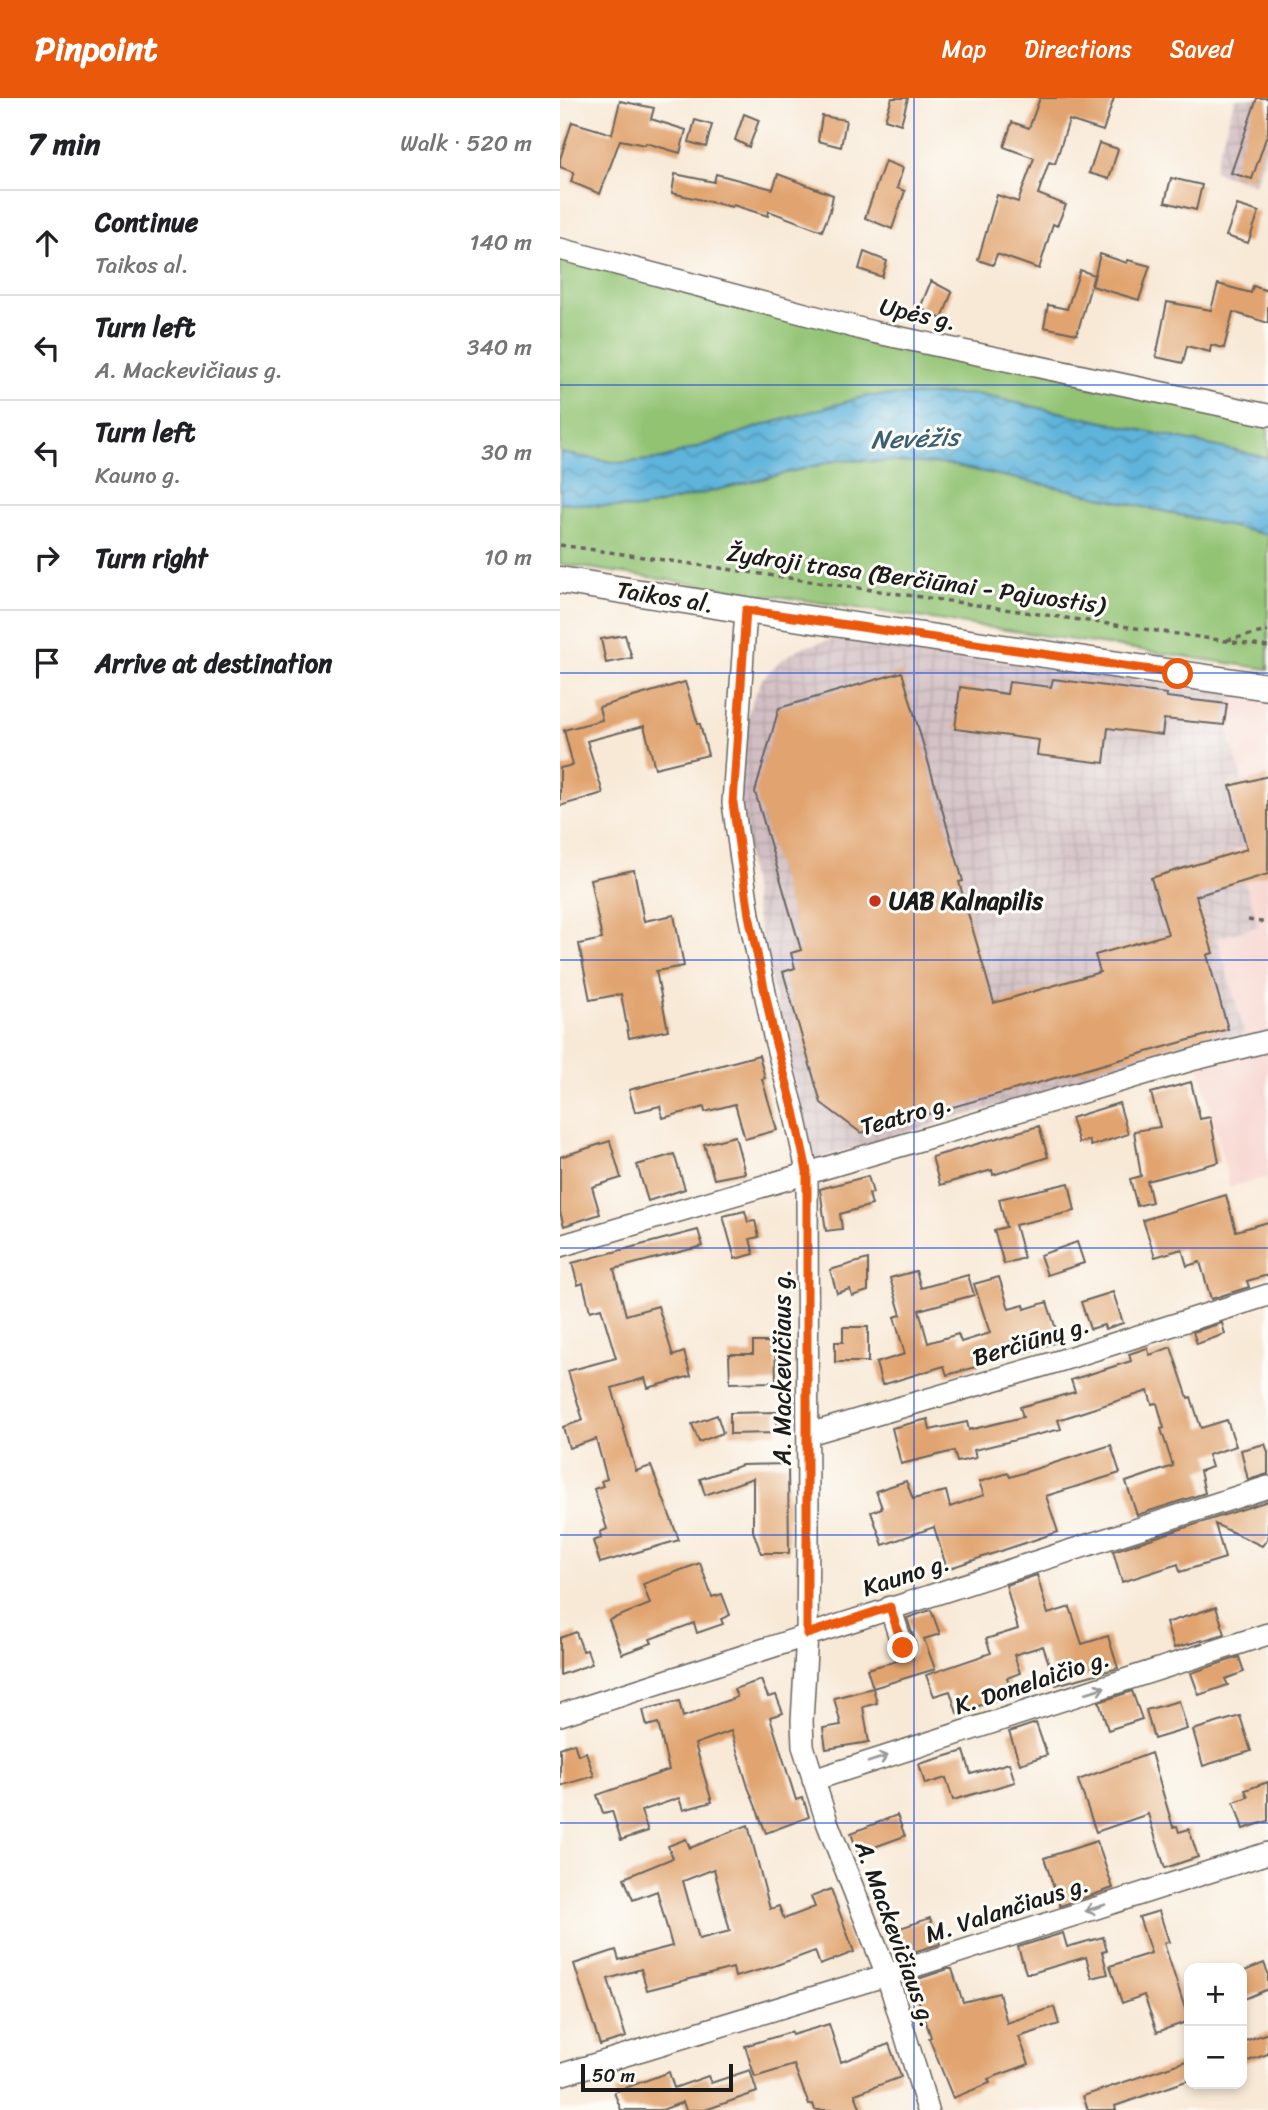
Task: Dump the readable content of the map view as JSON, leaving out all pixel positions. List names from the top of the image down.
{
  "streets": {
    "main road": ["Taikos al."],
    "street": [
      "Upės g.",
      "Teatro g.",
      "Berčiūnų g.",
      "A. Mackevičiaus g.",
      "Kauno g.",
      "K. Donelaičio g.",
      "M. Valančiaus g."
    ],
    "path": ["Žydroji trasa (Berčiūnai - Pajuostis)"]
  },
  "crossings": [
    ["Taikos al.", "A. Mackevičiaus g."],
    ["Teatro g.", "A. Mackevičiaus g."],
    ["Berčiūnų g.", "A. Mackevičiaus g."],
    ["A. Mackevičiaus g.", "Kauno g."],
    ["A. Mackevičiaus g.", "K. Donelaičio g."],
    ["A. Mackevičiaus g.", "M. Valančiaus g."]
  ],
  "one_way": ["K. Donelaičio g.", "M. Valančiaus g."],
  "water": ["Nevėžis"],
  "places": ["UAB Kalnapilis"],
  "scale_bar": "50 m",
  "page": {
    "header": "Pinpoint",
    "nav": ["Map", "Directions", "Saved"],
    "heading": ["7 min", "Walk · 520 m"],
    "list": [
      ["Continue", "Taikos al.", "140 m"],
      ["Turn left", "A. Mackevičiaus g.", "340 m"],
      ["Turn left", "Kauno g.", "30 m"],
      ["Turn right", "10 m"],
      "Arrive at destination"
    ],
    "map_buttons": ["+", "−"],
    "scale": "50 m"
  }
}
